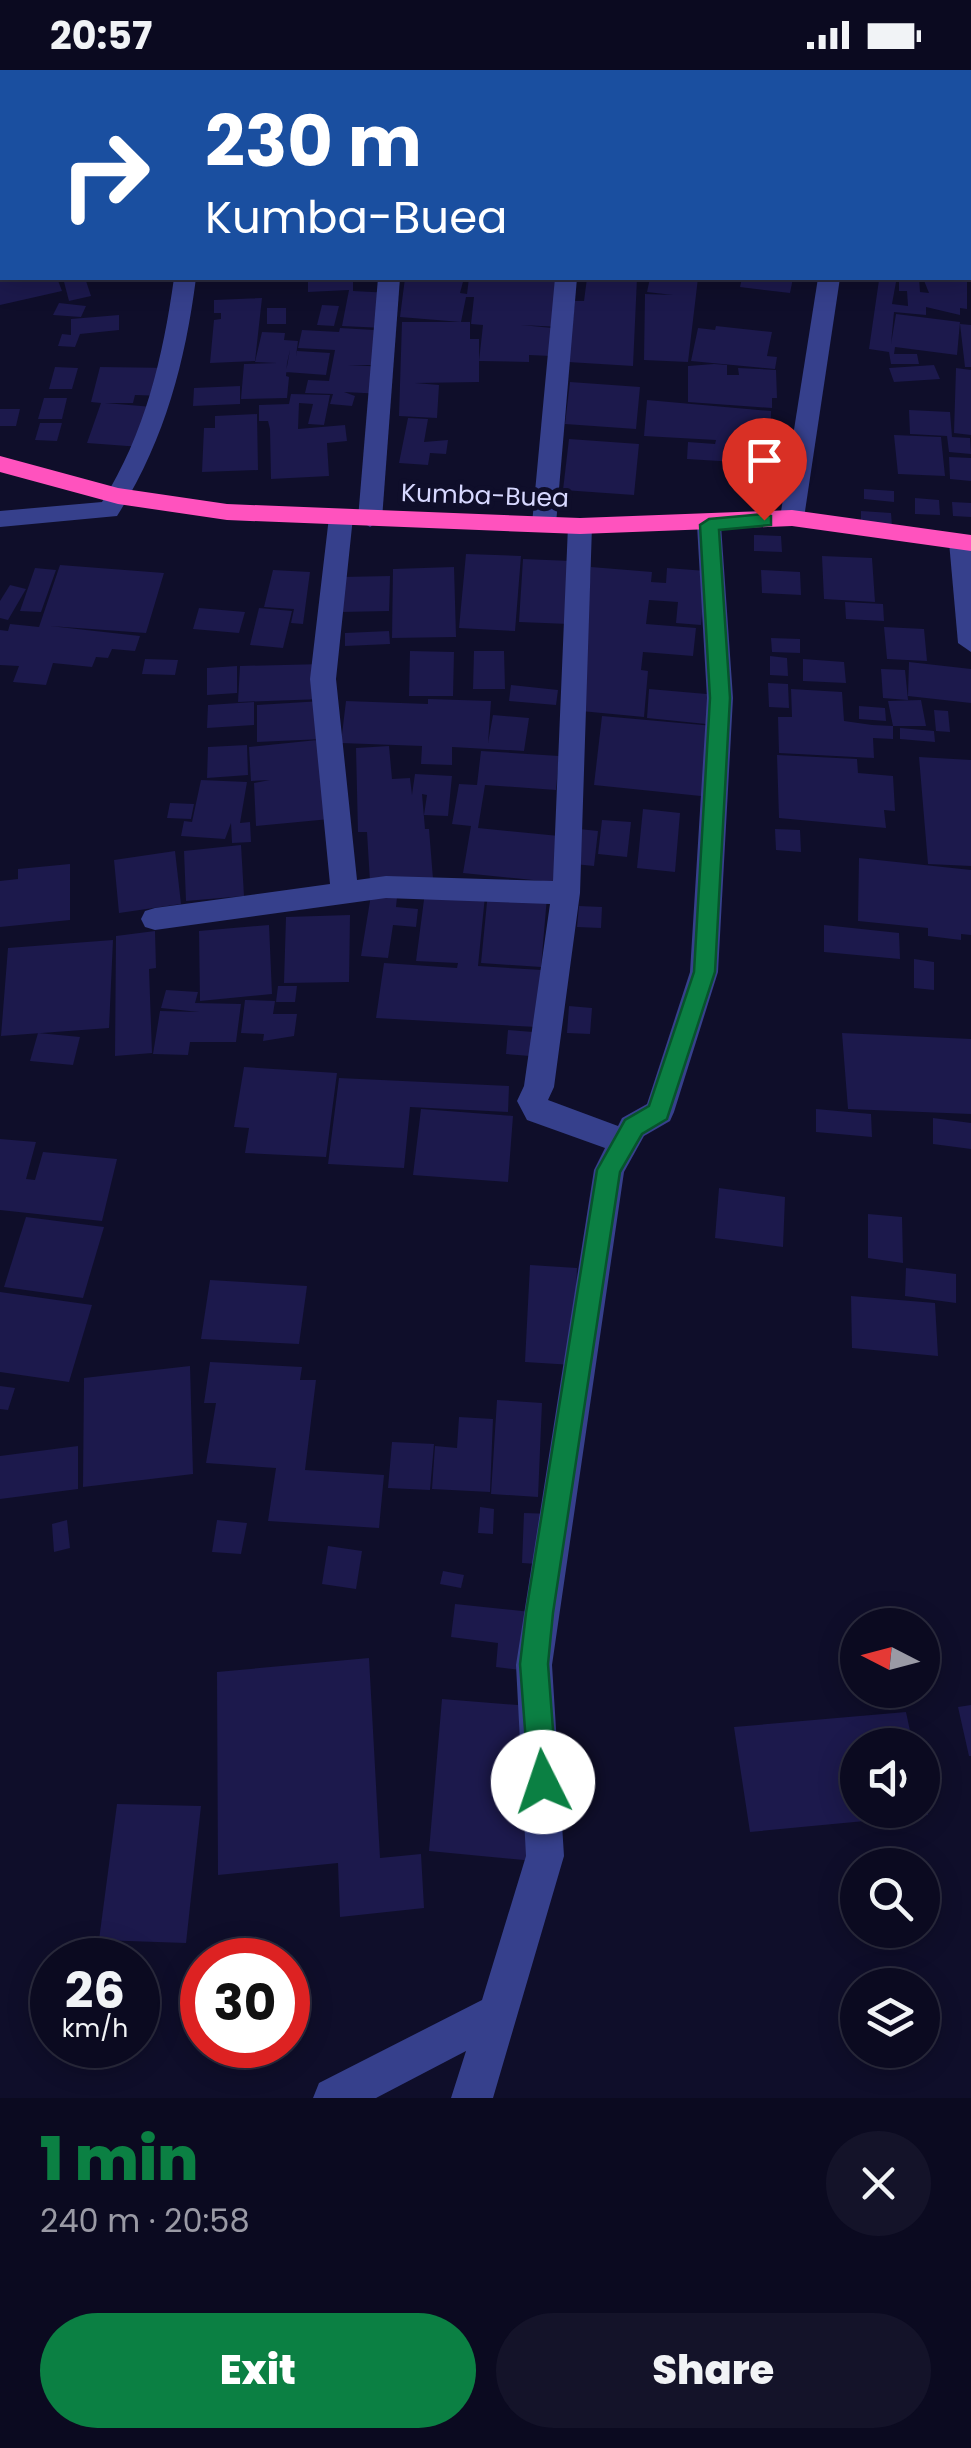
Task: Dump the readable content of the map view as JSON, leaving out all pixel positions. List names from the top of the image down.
{
  "streets": {
    "highway": ["Kumba-Buea"]
  },
  "north": "left",
  "page": {
    "status": "20:57",
    "turn": ["230 m", "Kumba-Buea"],
    "speed": "26 km/h",
    "limit": "30",
    "heading": ["1 min", "240 m · 20:58"],
    "buttons": ["Exit", "Share"]
  }
}
